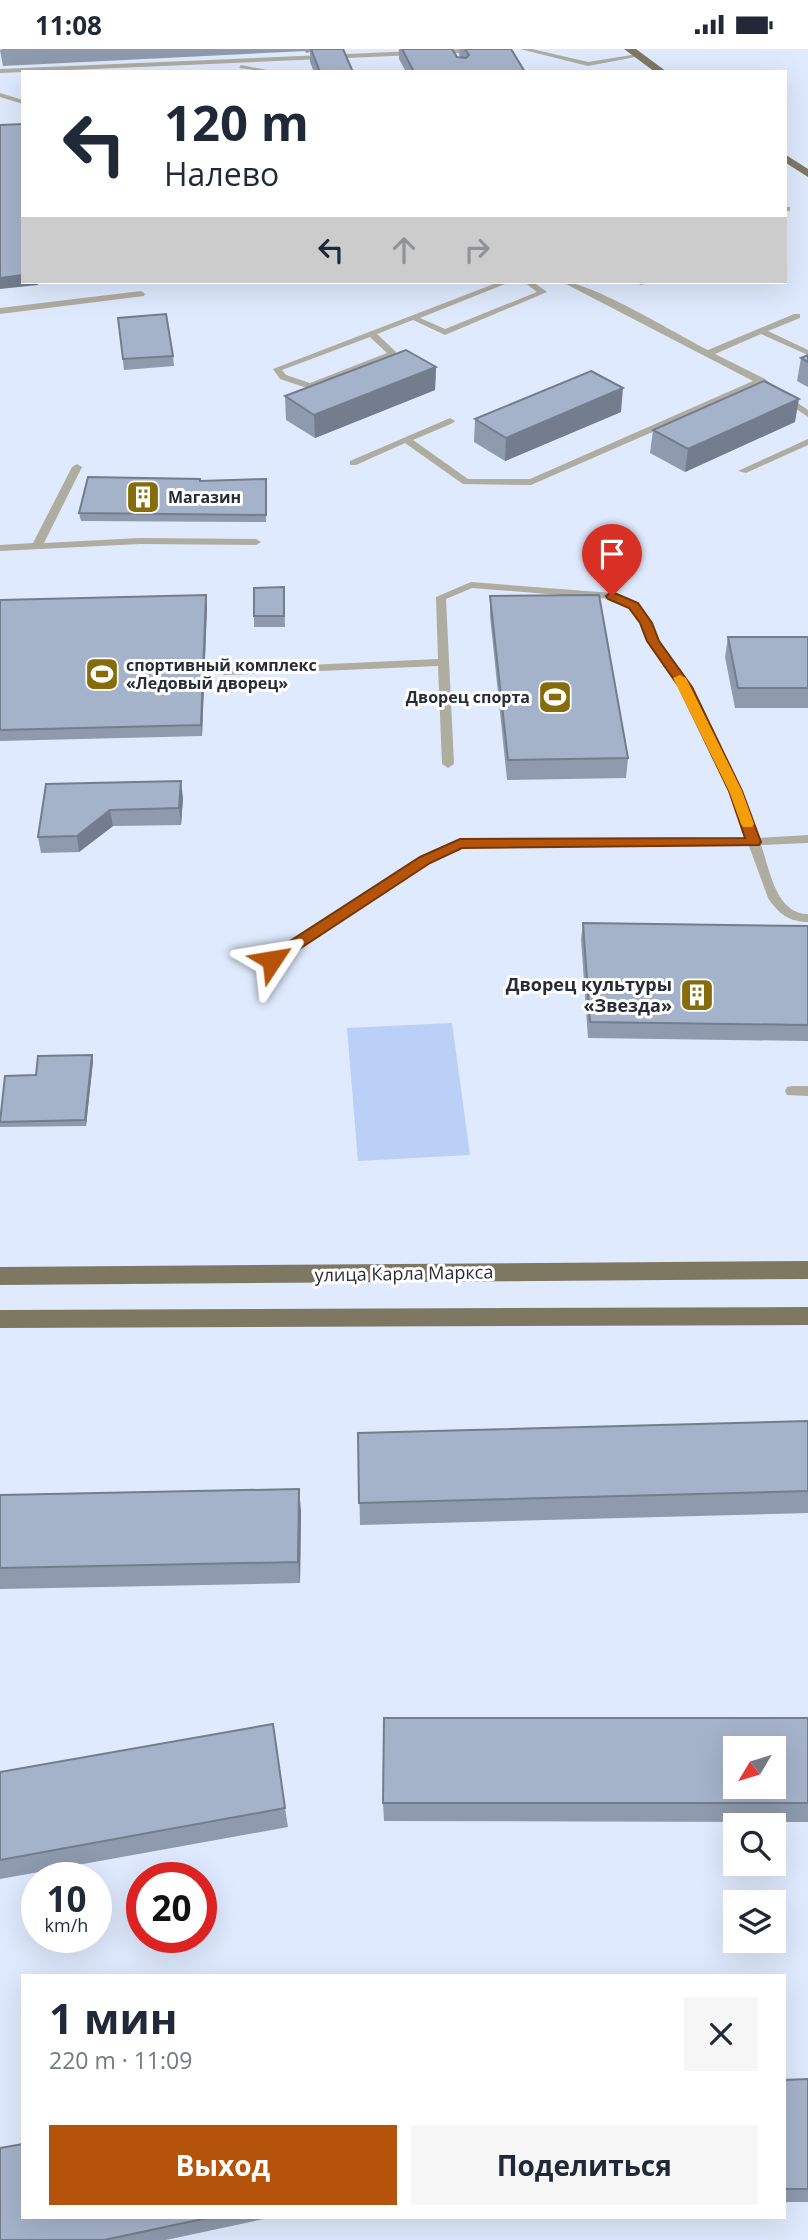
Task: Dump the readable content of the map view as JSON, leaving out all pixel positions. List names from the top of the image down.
{
  "streets": {
    "main road": ["улица Карла Маркса"]
  },
  "places": {
    "building": ["Магазин", "Дворец культуры «Звезда»"],
    "sports": ["спортивный комплекс «Ледовый дворец»", "Дворец спорта"]
  },
  "north": "bottom left",
  "page": {
    "status": "11:08",
    "turn": ["120 m", "Налево"],
    "speed": "10 km/h",
    "limit": "20",
    "heading": ["1 мин", "220 m · 11:09"],
    "buttons": ["Выход", "Поделиться"]
  }
}
